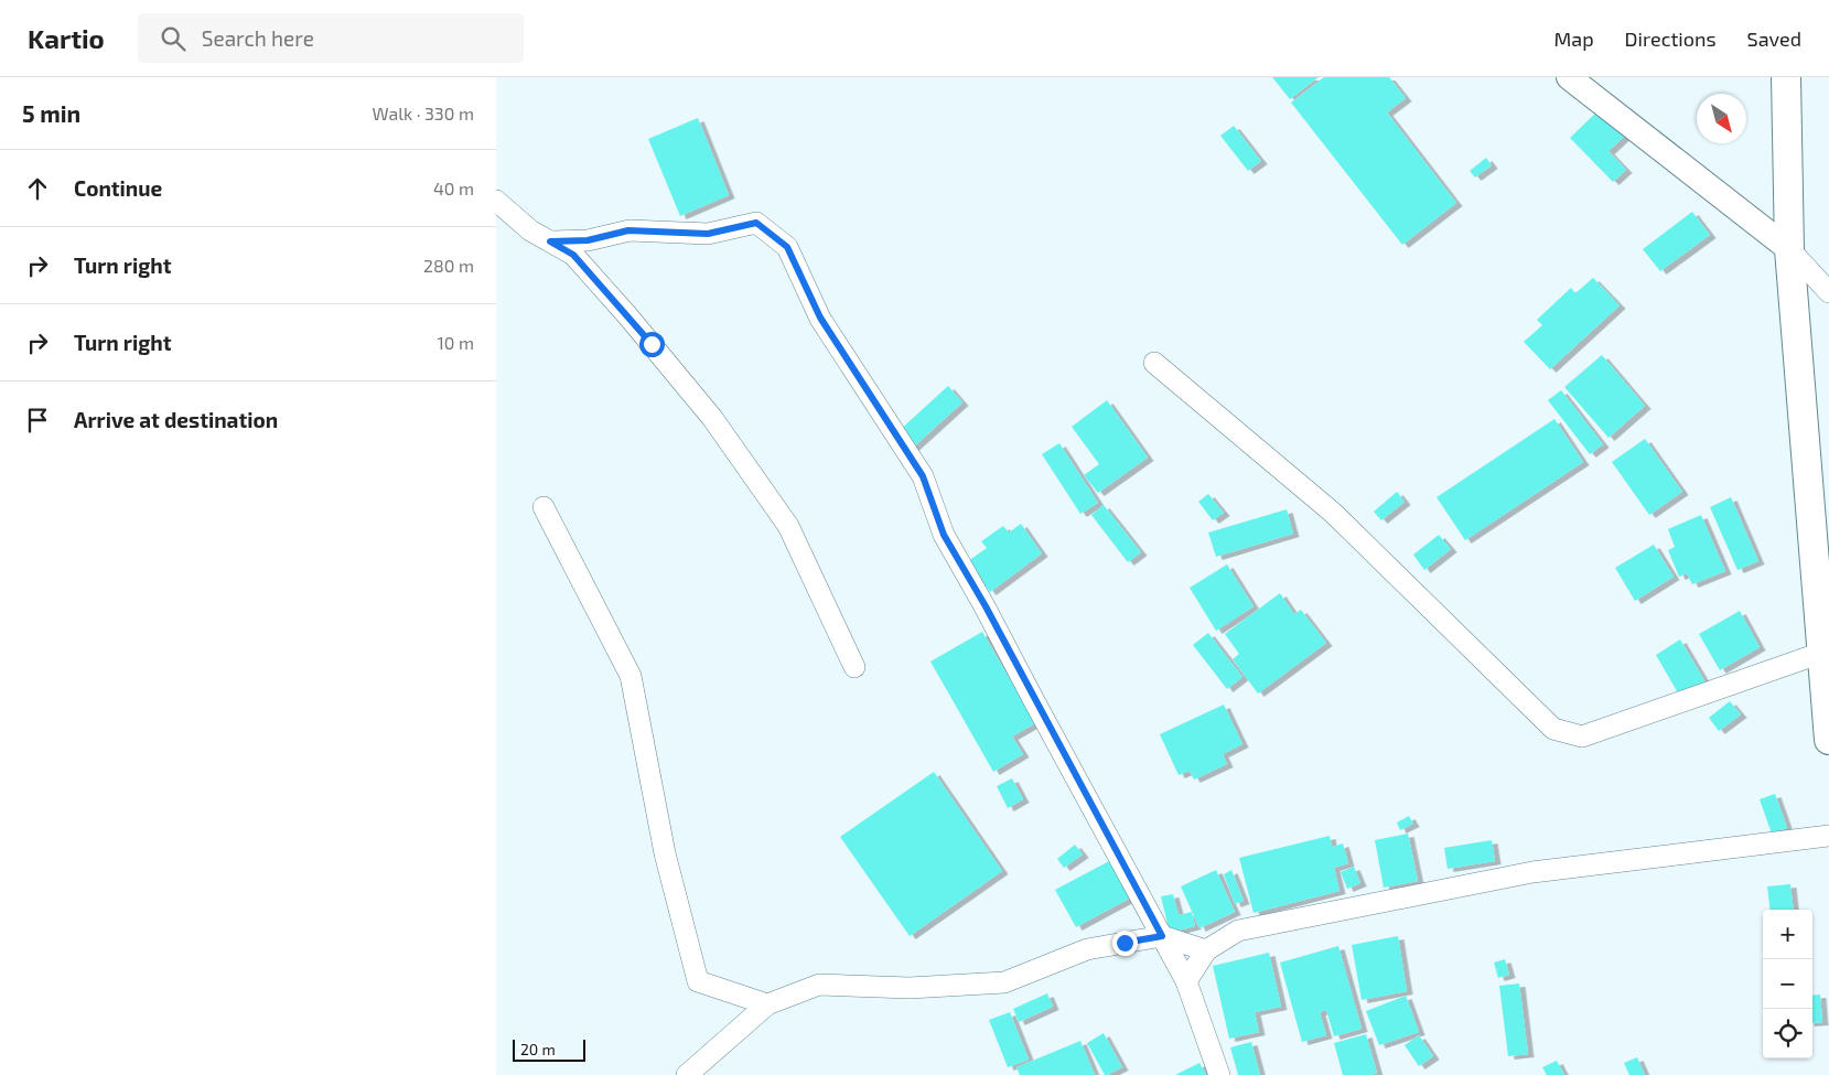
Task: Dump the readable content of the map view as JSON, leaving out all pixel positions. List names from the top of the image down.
{
  "scale_bar": "20 m",
  "north": "bottom right",
  "page": {
    "header": "Kartio",
    "search": "Search here",
    "nav": ["Map", "Directions", "Saved"],
    "heading": ["5 min", "Walk · 330 m"],
    "list": [
      ["Continue", "40 m"],
      ["Turn right", "280 m"],
      ["Turn right", "10 m"],
      "Arrive at destination"
    ],
    "map_buttons": ["+", "−"],
    "scale": "20 m"
  }
}
